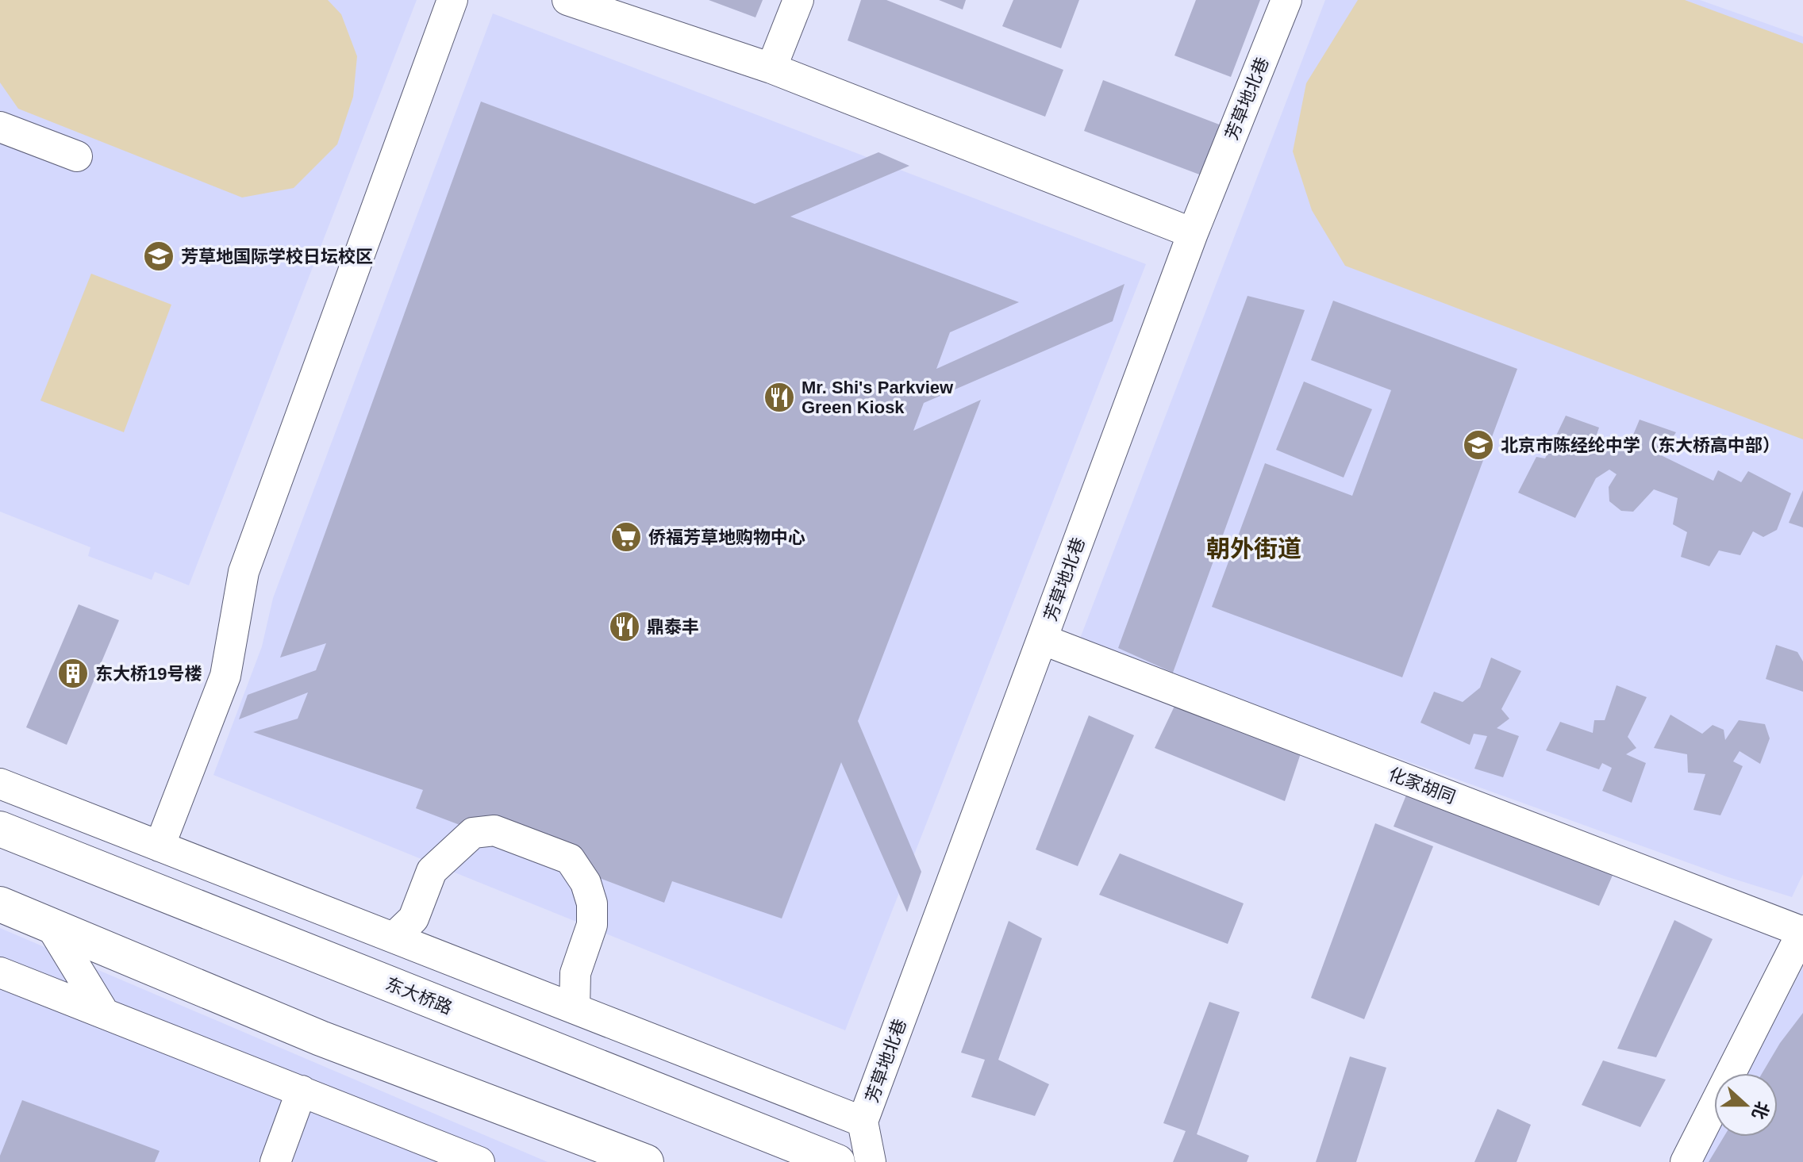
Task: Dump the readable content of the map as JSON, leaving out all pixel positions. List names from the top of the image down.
{
  "streets": {
    "main road": ["东大桥路"],
    "street": ["芳草地北巷", "化家胡同"]
  },
  "crossings": [
    ["芳草地北巷", "化家胡同"]
  ],
  "districts": ["朝外街道"],
  "places": {
    "school or university": ["芳草地国际学校日坛校区", "北京市陈经纶中学（东大桥高中部）"],
    "restaurant": ["Mr. Shi's Parkview Green Kiosk", "鼎泰丰"],
    "supermarket": ["侨福芳草地购物中心"],
    "building": ["东大桥19号楼"]
  },
  "north": "right"
}
